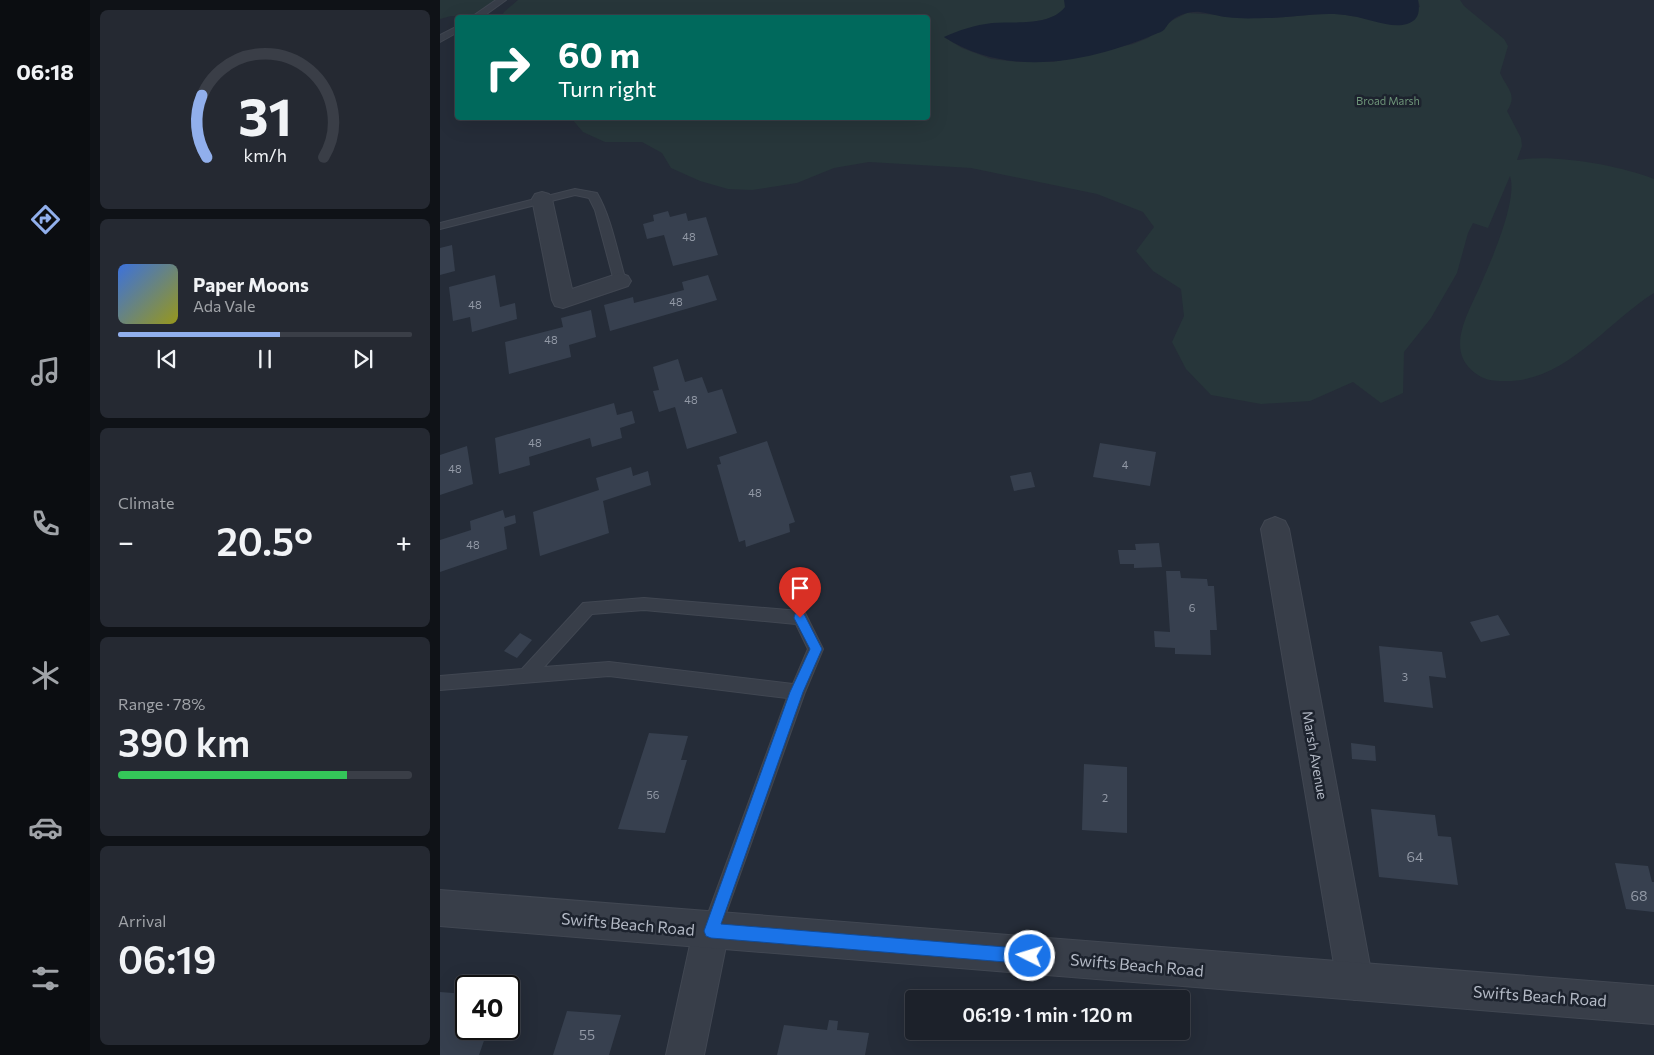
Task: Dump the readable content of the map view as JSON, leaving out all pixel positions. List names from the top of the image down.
{
  "streets": {
    "street": ["Marsh Avenue", "Swifts Beach Road"]
  },
  "crossings": [
    ["Marsh Avenue", "Swifts Beach Road"]
  ],
  "parks": ["Broad Marsh"],
  "house_numbers": [
    "48",
    "48",
    "48",
    "48",
    "48",
    "48",
    "4",
    "48",
    "48",
    "48",
    "6",
    "3",
    "56",
    "2",
    "64",
    "68",
    "55"
  ],
  "page": {
    "tabs": "06:18",
    "turn": ["60 m", "Turn right"],
    "song": ["Paper Moons", "Ada Vale"],
    "tile": [
      "Climate",
      ["Range · 78%", "390 km"],
      ["Arrival", "06:19"]
    ],
    "heat": ["−", "20.5°", "+"],
    "limit": "40",
    "trip": "06:19 · 1 min · 120 m",
    "gauge": ["31", "km/h"]
  }
}
